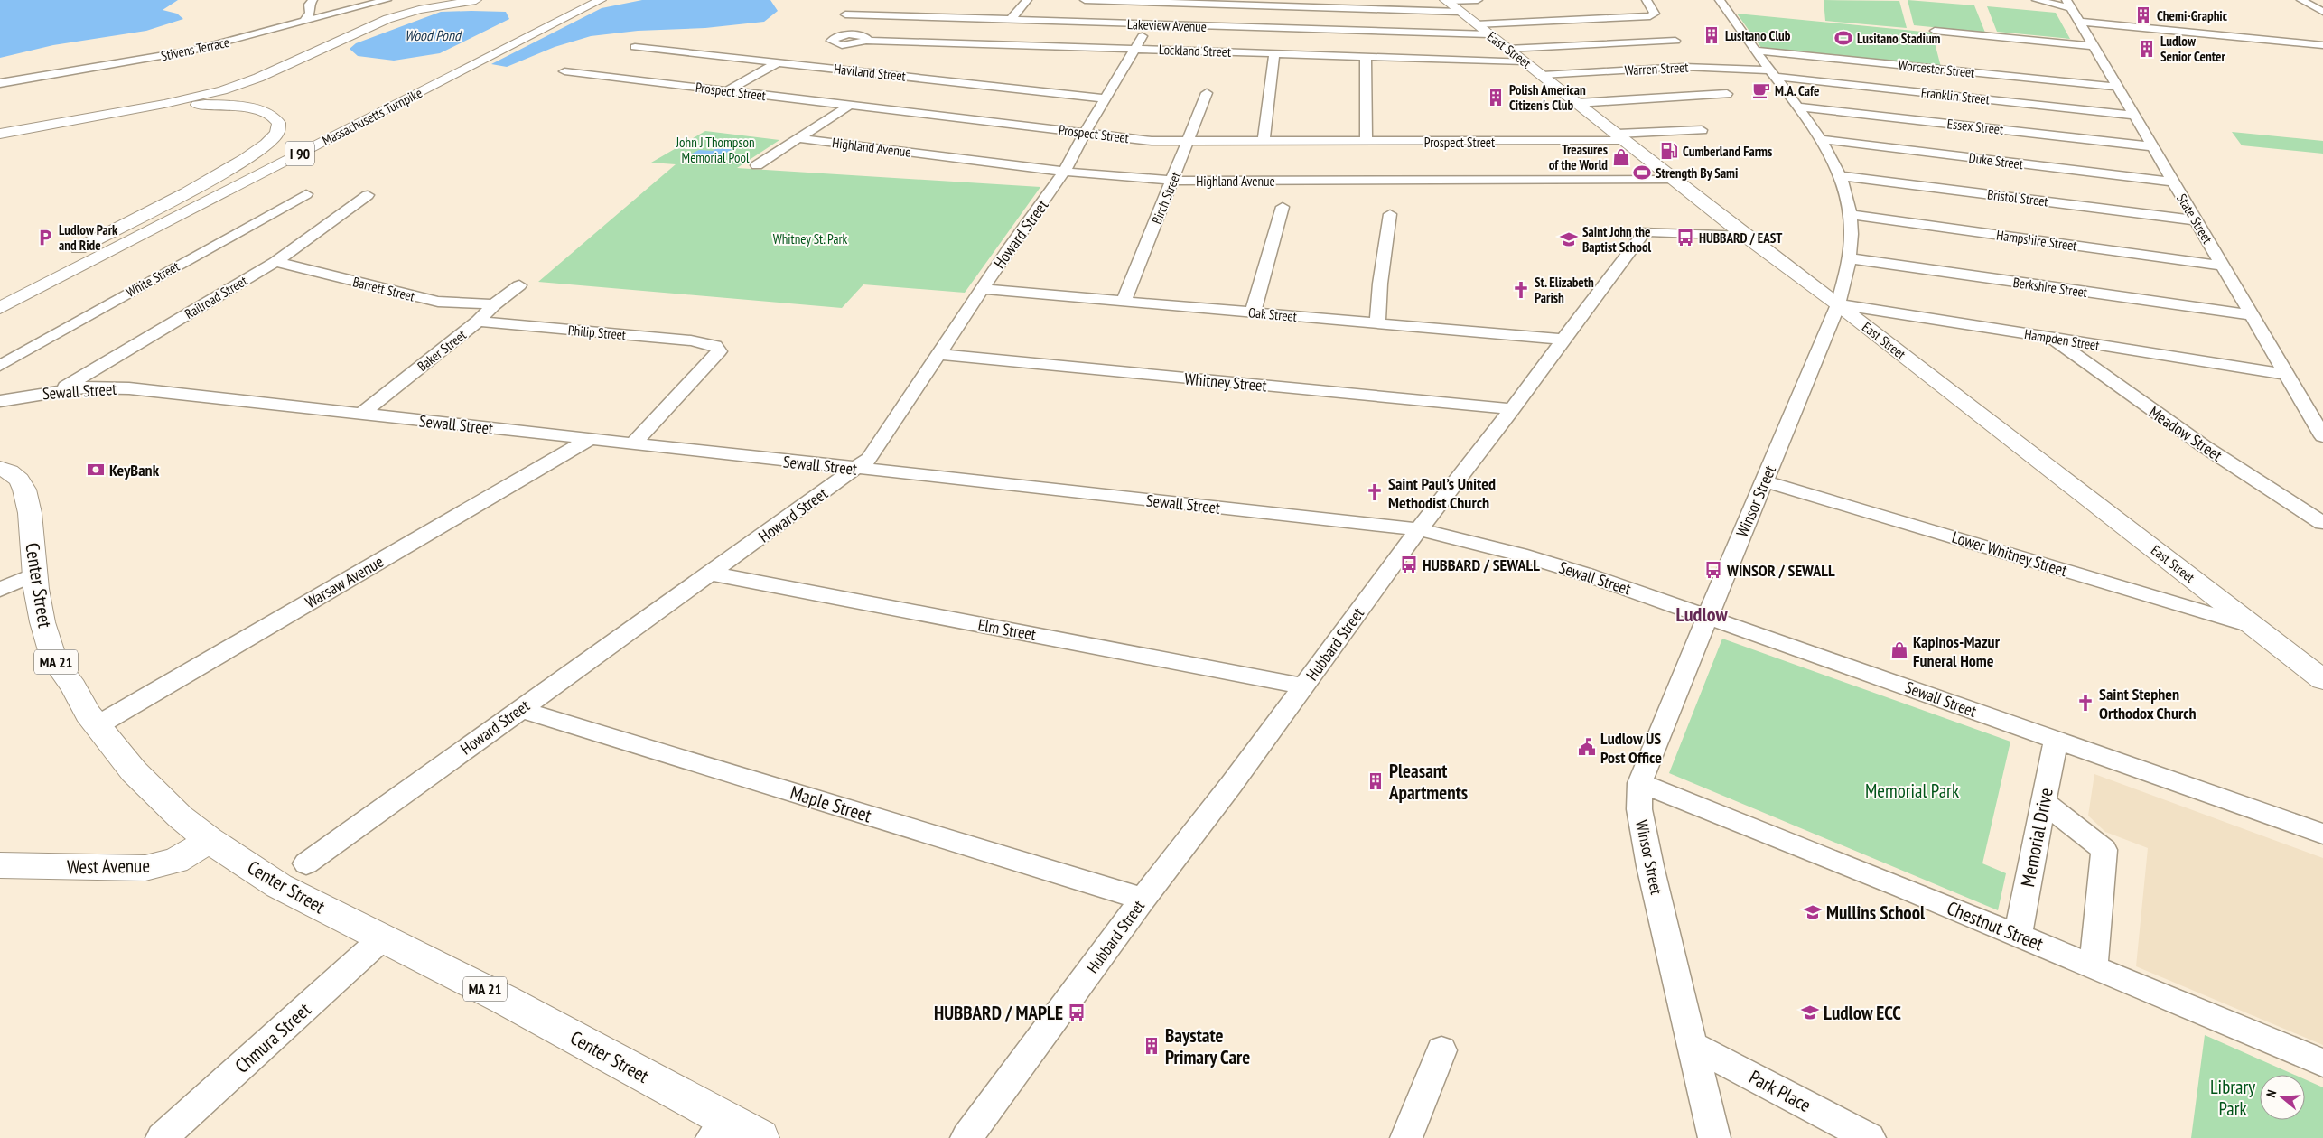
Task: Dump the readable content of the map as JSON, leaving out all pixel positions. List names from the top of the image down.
{
  "streets": {
    "main road": [
      "East Street",
      "Massachusetts Turnpike",
      "I 90",
      "Center Street",
      "MA 21",
      "West Avenue"
    ],
    "street": [
      "Lakeview Avenue",
      "Stivens Terrace",
      "Lockland Street",
      "Warren Street",
      "Worcester Street",
      "Haviland Street",
      "Prospect Street",
      "Franklin Street",
      "Essex Street",
      "Highland Avenue",
      "Duke Street",
      "Birch Street",
      "Bristol Street",
      "State Street",
      "Howard Street",
      "Hampshire Street",
      "White Street",
      "Berkshire Street",
      "Barrett Street",
      "Railroad Street",
      "Oak Street",
      "Philip Street",
      "Hampden Street",
      "Baker Street",
      "Whitney Street",
      "Sewall Street",
      "Meadow Street",
      "Winsor Street",
      "Lower Whitney Street",
      "Warsaw Avenue",
      "Elm Street",
      "Hubbard Street",
      "Maple Street",
      "Memorial Drive",
      "Chestnut Street",
      "Chmura Street",
      "Park Place"
    ]
  },
  "crossings": [
    ["Lakeview Avenue", "East Street"],
    ["East Street", "Lockland Street"],
    ["East Street", "Warren Street"],
    ["East Street", "Prospect Street"],
    ["East Street", "Highland Avenue"],
    ["East Street", "Hampden Street"],
    ["East Street", "Winsor Street"],
    ["East Street", "Lower Whitney Street"],
    ["East Street", "Hubbard Street"],
    ["Lockland Street", "Howard Street"],
    ["Warren Street", "Franklin Street"],
    ["Warren Street", "Winsor Street"],
    ["Worcester Street", "State Street"],
    ["Worcester Street", "Winsor Street"],
    ["Haviland Street", "Howard Street"],
    ["Prospect Street", "Birch Street"],
    ["Prospect Street", "Howard Street"],
    ["Franklin Street", "State Street"],
    ["Franklin Street", "Winsor Street"],
    ["Essex Street", "State Street"],
    ["Essex Street", "Winsor Street"],
    ["Highland Avenue", "Birch Street"],
    ["Highland Avenue", "Howard Street"],
    ["Duke Street", "State Street"],
    ["Duke Street", "Winsor Street"],
    ["Birch Street", "Oak Street"],
    ["Bristol Street", "State Street"],
    ["Bristol Street", "Winsor Street"],
    ["State Street", "Hampshire Street"],
    ["State Street", "Berkshire Street"],
    ["State Street", "Hampden Street"],
    ["Howard Street", "Oak Street"],
    ["Howard Street", "Whitney Street"],
    ["Howard Street", "Sewall Street"],
    ["Howard Street", "Elm Street"],
    ["Howard Street", "Maple Street"],
    ["Hampshire Street", "Winsor Street"],
    ["Berkshire Street", "Winsor Street"],
    ["Barrett Street", "Railroad Street"],
    ["Barrett Street", "Baker Street"],
    ["Railroad Street", "Sewall Street"],
    ["Oak Street", "Hubbard Street"],
    ["Philip Street", "Baker Street"],
    ["Philip Street", "Sewall Street"],
    ["Hampden Street", "Meadow Street"],
    ["Hampden Street", "Winsor Street"],
    ["Baker Street", "Sewall Street"],
    ["Whitney Street", "Hubbard Street"],
    ["Sewall Street", "Winsor Street"],
    ["Sewall Street", "Warsaw Avenue"],
    ["Sewall Street", "Hubbard Street"],
    ["Sewall Street", "Memorial Drive"],
    ["Winsor Street", "Lower Whitney Street"],
    ["Winsor Street", "Chestnut Street"],
    ["Winsor Street", "Park Place"],
    ["Warsaw Avenue", "Center Street"],
    ["Center Street", "West Avenue"],
    ["Center Street", "Chmura Street"],
    ["Elm Street", "Hubbard Street"],
    ["Hubbard Street", "Maple Street"],
    ["Memorial Drive", "Chestnut Street"]
  ],
  "districts": ["Ludlow"],
  "water": ["Wood Pond"],
  "parks": [
    "John J Thompson Memorial Pool",
    "Whitney St. Park",
    "Memorial Park",
    "Library Park"
  ],
  "places": {
    "building": [
      "Chemi-Graphic",
      "Lusitano Club",
      "Ludlow Senior Center",
      "Polish American Citizen's Club",
      "Pleasant Apartments",
      "Baystate Primary Care"
    ],
    "sports": ["Lusitano Stadium", "Strength By Sami"],
    "cafe": ["M.A. Cafe"],
    "fuel station": ["Cumberland Farms"],
    "shop": ["Treasures of the World", "Kapinos-Mazur Funeral Home"],
    "parking": ["Ludlow Park and Ride"],
    "bus stop": [
      "HUBBARD / EAST",
      "HUBBARD / SEWALL",
      "WINSOR / SEWALL",
      "HUBBARD / MAPLE"
    ],
    "school or university": ["Saint John the Baptist School", "Mullins School", "Ludlow ECC"],
    "church": ["St. Elizabeth Parish", "Saint Paul’s United Methodist Church", "Saint Stephen Orthodox Church"],
    "bank": ["KeyBank"],
    "public building": ["Ludlow US Post Office"]
  },
  "north": "left"
}
